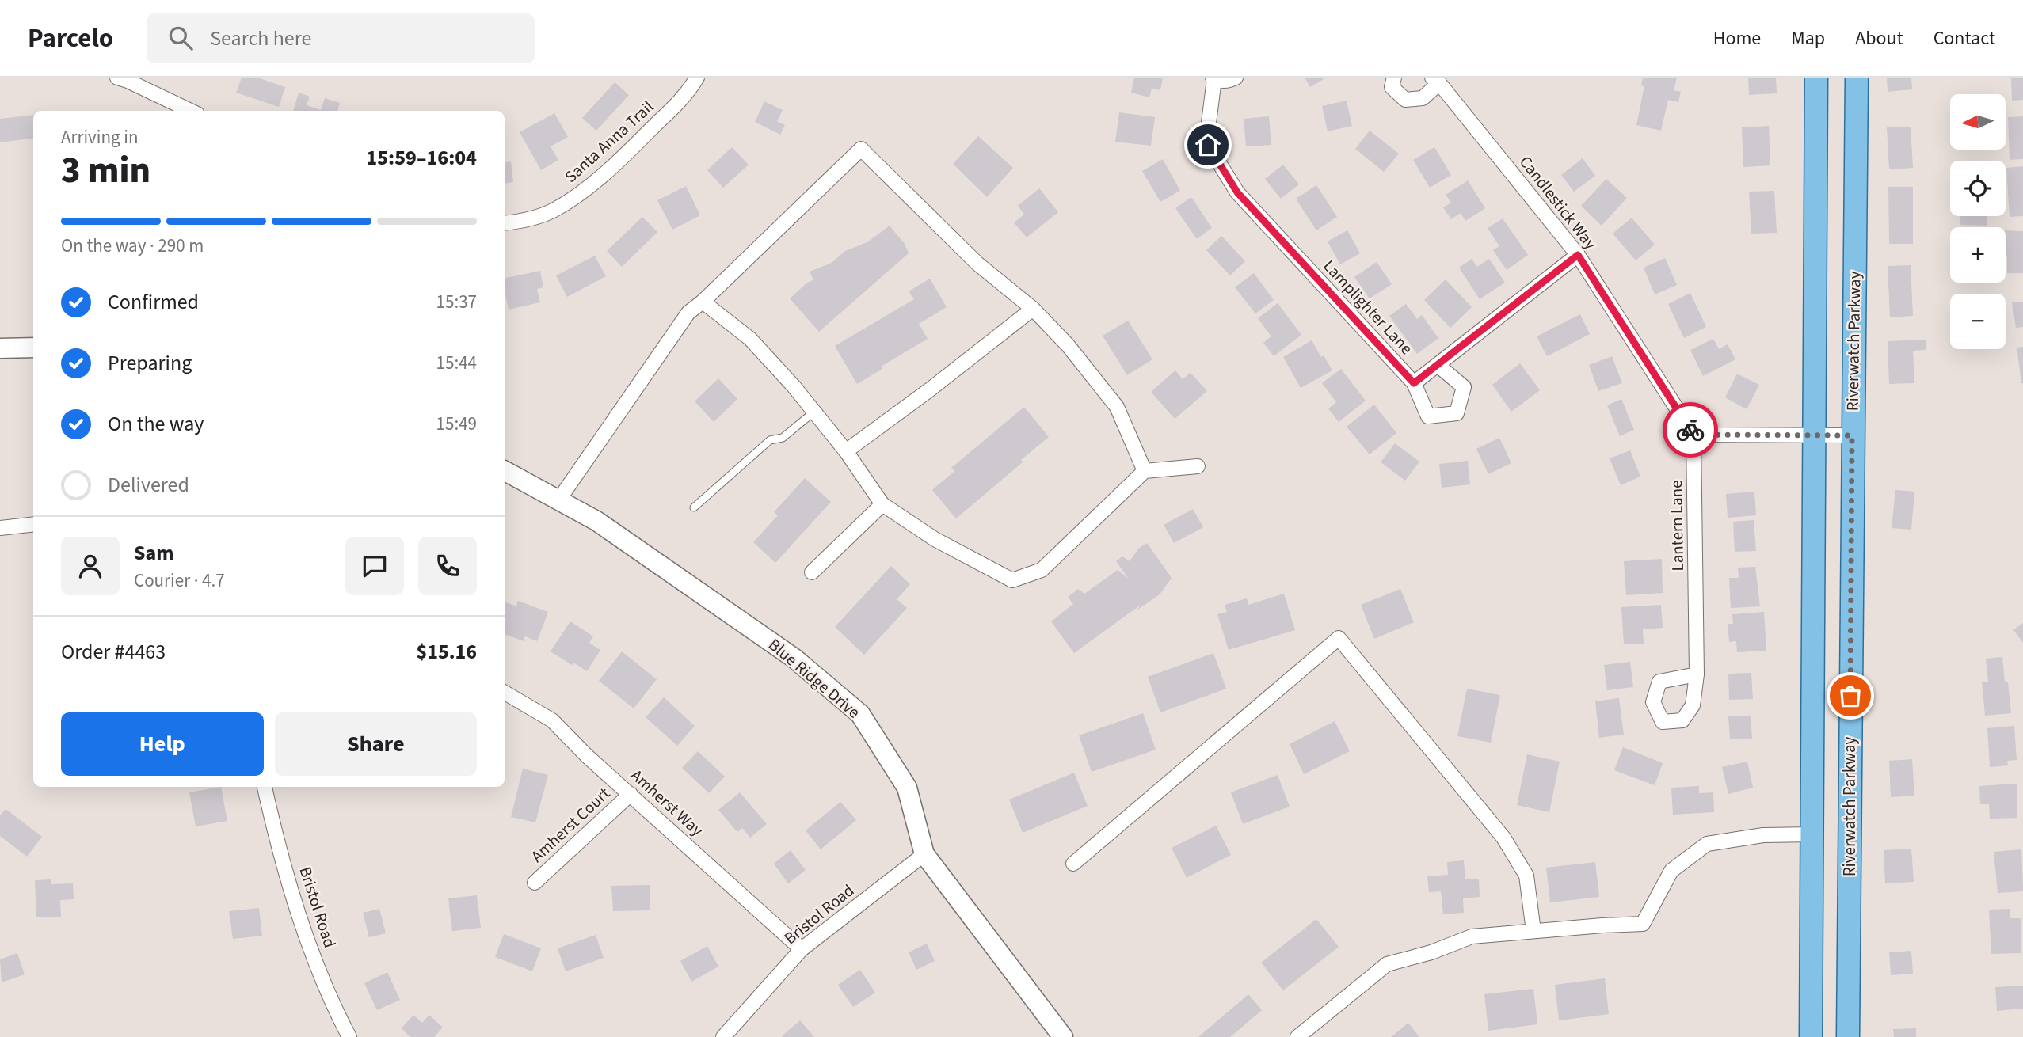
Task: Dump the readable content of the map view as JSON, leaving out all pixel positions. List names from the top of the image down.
{
  "streets": {
    "main road": ["Riverwatch Parkway"],
    "street": [
      "Santa Anna Trail",
      "Candlestick Way",
      "Lamplighter Lane",
      "Lantern Lane",
      "Blue Ridge Drive",
      "Amherst Way",
      "Amherst Court",
      "Bristol Road"
    ]
  },
  "crossings": [
    ["Candlestick Way", "Lantern Lane"],
    ["Blue Ridge Drive", "Bristol Road"],
    ["Amherst Way", "Amherst Court"],
    ["Amherst Way", "Bristol Road"]
  ],
  "north": "left",
  "page": {
    "header": "Parcelo",
    "search": "Search here",
    "nav": [
      "Home",
      "Map",
      "About",
      "Contact"
    ],
    "map_buttons": ["+", "−"],
    "heading": ["3 min", "Arriving in", "15:59–16:04"],
    "panel": [
      "Sam",
      "Courier · 4.7",
      "Order #4463",
      "$15.16"
    ],
    "bar": "On the way · 290 m",
    "list": [
      ["Confirmed", "15:37"],
      ["Preparing", "15:44"],
      ["On the way", "15:49"],
      "Delivered"
    ],
    "buttons": ["Help", "Share"]
  }
}
